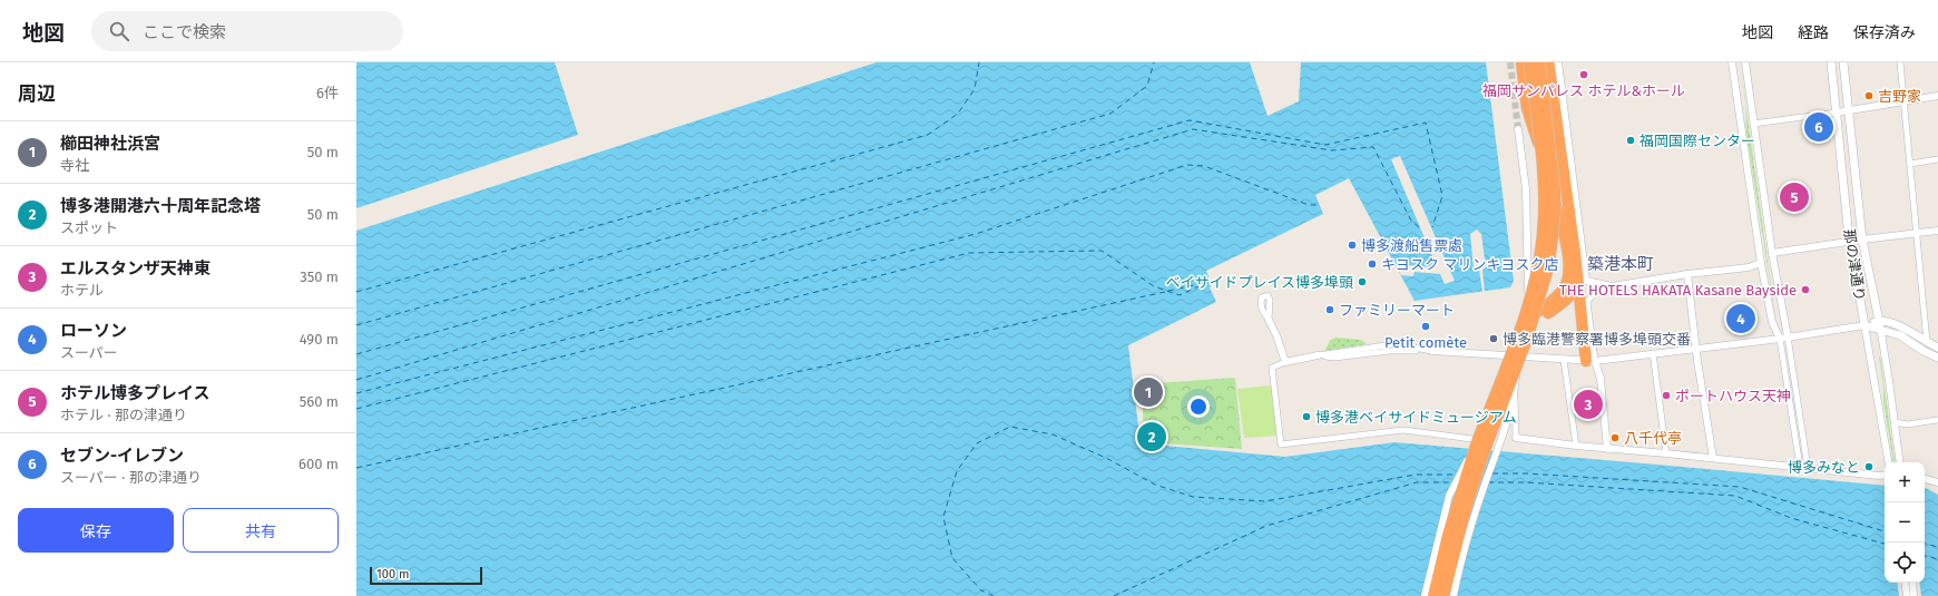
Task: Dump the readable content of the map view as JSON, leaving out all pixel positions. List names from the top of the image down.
{
  "streets": {
    "main road": ["那の津通り"]
  },
  "districts": ["築港本町"],
  "places": [
    "福岡サンパレス ホテル&ホール",
    "吉野家",
    "福岡国際センター",
    "博多渡船售票處",
    "キヨスク マリンキヨスク店",
    "ベイサイドプレイス博多埠頭",
    "THE HOTELS HAKATA Kasane Bayside",
    "ファミリーマート",
    "Petit comète",
    "博多臨港警察署博多埠頭交番",
    "ポートハウス天神",
    "博多港ベイサイドミュージアム",
    "八千代亭",
    "博多みなと"
  ],
  "scale_bar": "100 m",
  "page": {
    "header": "地図",
    "search": "ここで検索",
    "nav": ["地図", "経路", "保存済み"],
    "heading": ["周辺", "6件"],
    "pins": [
      "6",
      "5",
      "4",
      "1",
      "3",
      "2"
    ],
    "list": [
      {
        "mark": "1",
        "name": "櫛田神社浜宮",
        "note": "寺社",
        "value": "50 m"
      },
      {
        "mark": "2",
        "name": "博多港開港六十周年記念塔",
        "note": "スポット",
        "value": "50 m"
      },
      {
        "mark": "3",
        "name": "エルスタンザ天神東",
        "note": "ホテル",
        "value": "350 m"
      },
      {
        "mark": "4",
        "name": "ローソン",
        "note": "スーパー",
        "value": "490 m"
      },
      {
        "mark": "5",
        "name": "ホテル博多プレイス",
        "note": "ホテル · 那の津通り",
        "value": "560 m"
      },
      {
        "mark": "6",
        "name": "セブン-イレブン",
        "note": "スーパー · 那の津通り",
        "value": "600 m"
      }
    ],
    "map_buttons": ["+", "−"],
    "buttons": ["保存", "共有"],
    "scale": "100 m"
  }
}
